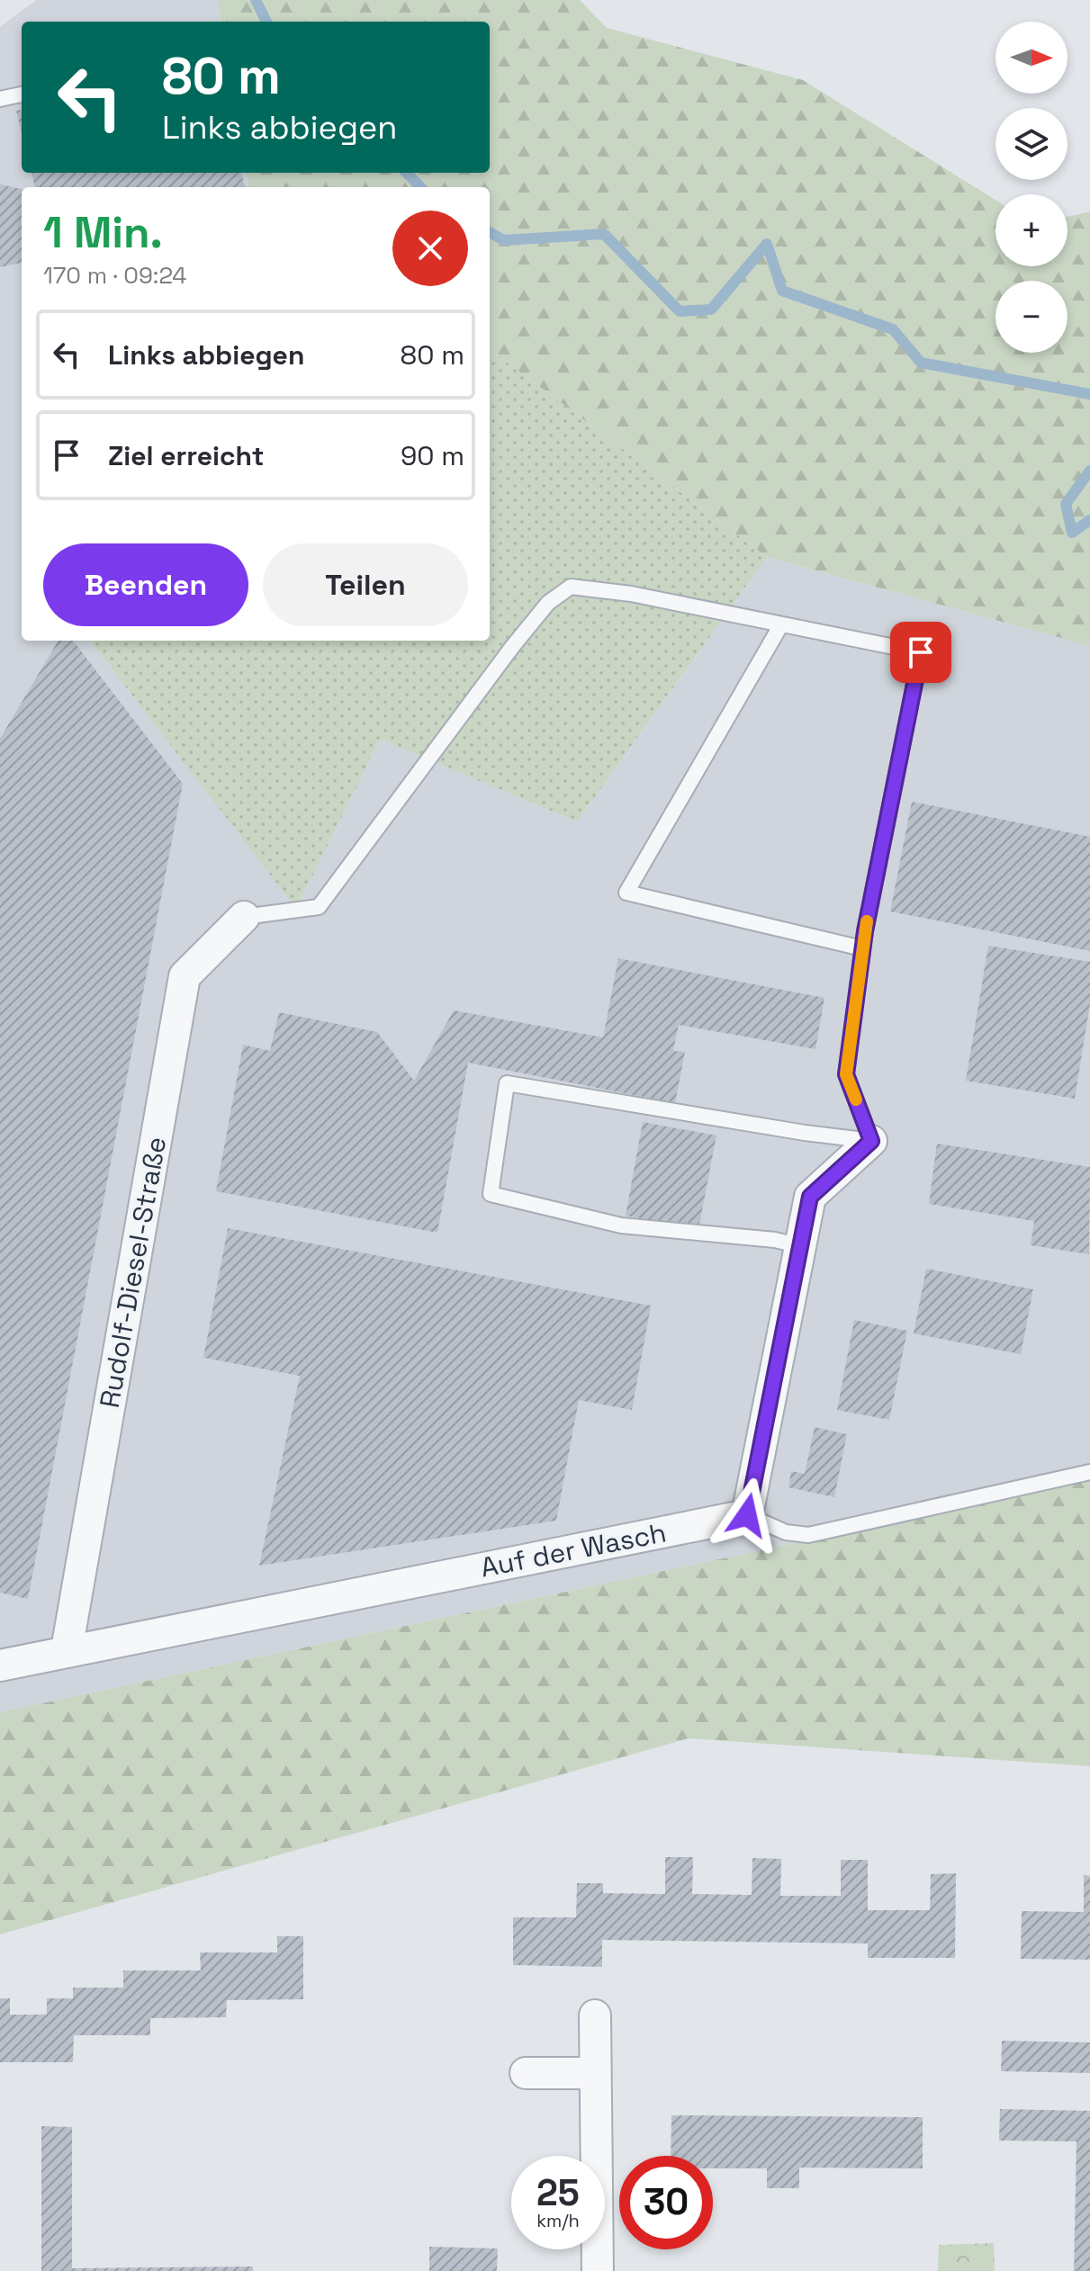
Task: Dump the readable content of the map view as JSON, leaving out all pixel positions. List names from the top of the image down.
{
  "streets": {
    "street": ["Rudolf-Diesel-Straße", "Auf der Wasch"]
  },
  "crossings": [
    ["Rudolf-Diesel-Straße", "Auf der Wasch"]
  ],
  "north": "right",
  "page": {
    "map_buttons": ["+", "−"],
    "turn": ["80 m", "Links abbiegen"],
    "heading": ["1 Min.", "170 m · 09:24"],
    "list": [
      {
        "name": "Links abbiegen",
        "value": "80 m"
      },
      {
        "name": "Ziel erreicht",
        "value": "90 m"
      }
    ],
    "buttons": ["Beenden", "Teilen"],
    "speed": "25 km/h",
    "limit": "30"
  }
}
